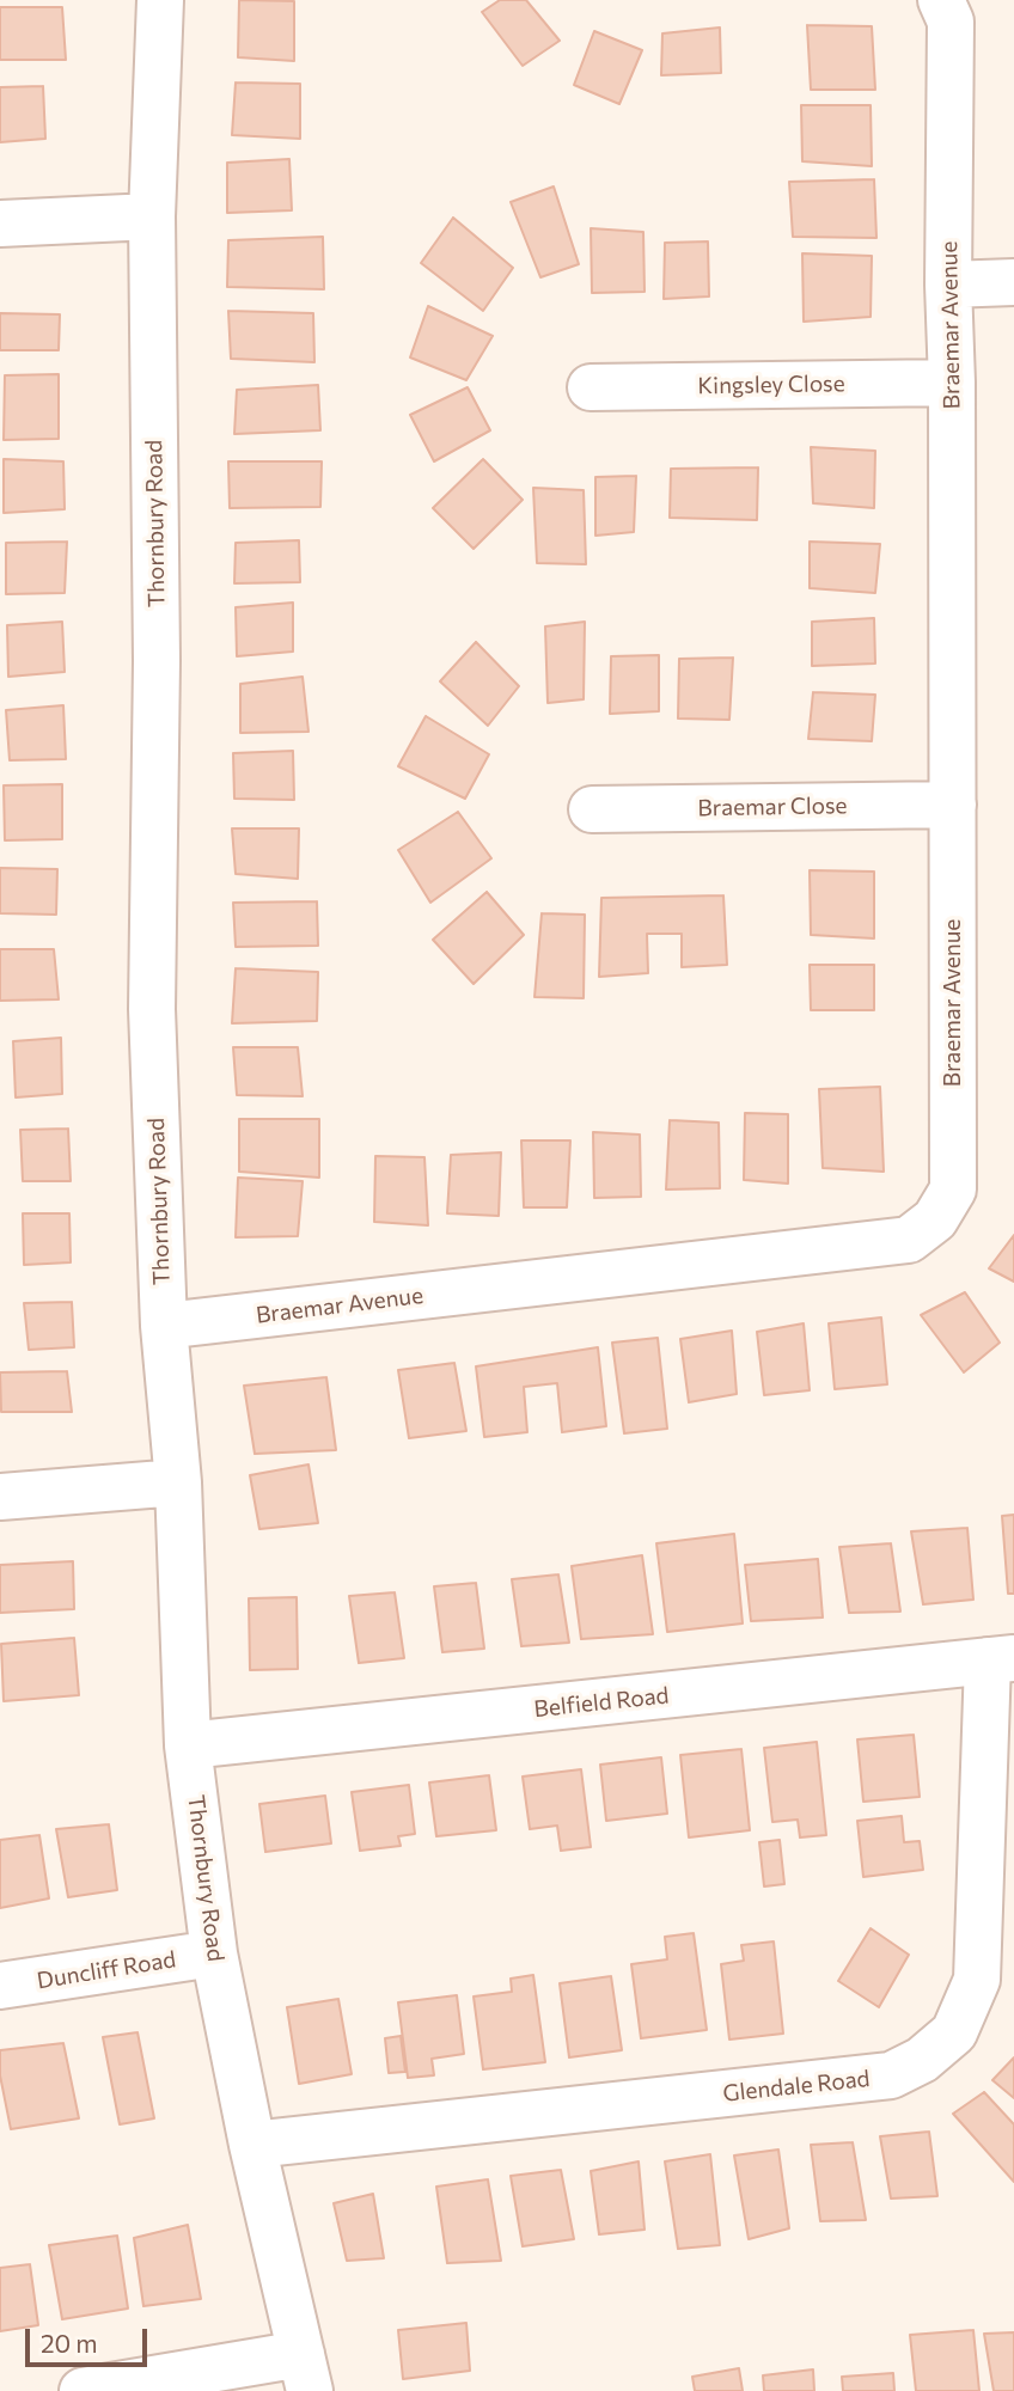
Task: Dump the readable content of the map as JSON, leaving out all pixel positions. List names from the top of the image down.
{
  "streets": {
    "street": [
      "Braemar Avenue",
      "Kingsley Close",
      "Thornbury Road",
      "Braemar Close",
      "Belfield Road",
      "Duncliff Road",
      "Glendale Road"
    ]
  },
  "crossings": [
    ["Braemar Avenue", "Kingsley Close"],
    ["Braemar Avenue", "Thornbury Road"],
    ["Braemar Avenue", "Braemar Close"],
    ["Thornbury Road", "Belfield Road"],
    ["Thornbury Road", "Duncliff Road"],
    ["Thornbury Road", "Glendale Road"],
    ["Belfield Road", "Glendale Road"]
  ],
  "scale_bar": "20 m"
}
